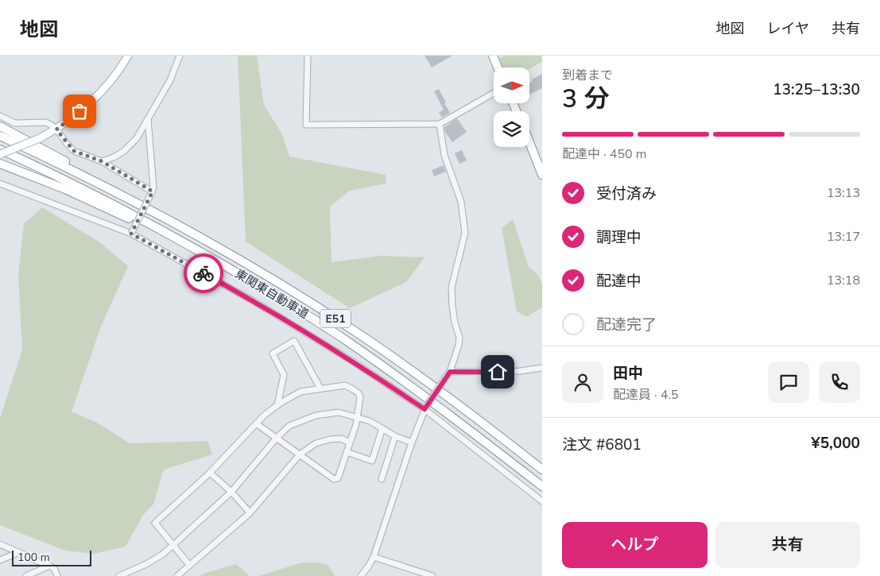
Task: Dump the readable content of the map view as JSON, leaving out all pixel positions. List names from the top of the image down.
{
  "streets": {
    "highway": ["東関東自動車道", "E51"]
  },
  "scale_bar": "100 m",
  "north": "right",
  "page": {
    "header": "地図",
    "nav": ["地図", "レイヤ", "共有"],
    "heading": ["3 分", "到着まで", "13:25–13:30"],
    "panel": [
      "田中",
      "配達員 · 4.5",
      "注文 #6801",
      "¥5,000"
    ],
    "bar": "配達中 · 450 m",
    "list": [
      ["受付済み", "13:13"],
      ["調理中", "13:17"],
      ["配達中", "13:18"],
      "配達完了"
    ],
    "buttons": ["ヘルプ", "共有"],
    "scale": "100 m"
  }
}
